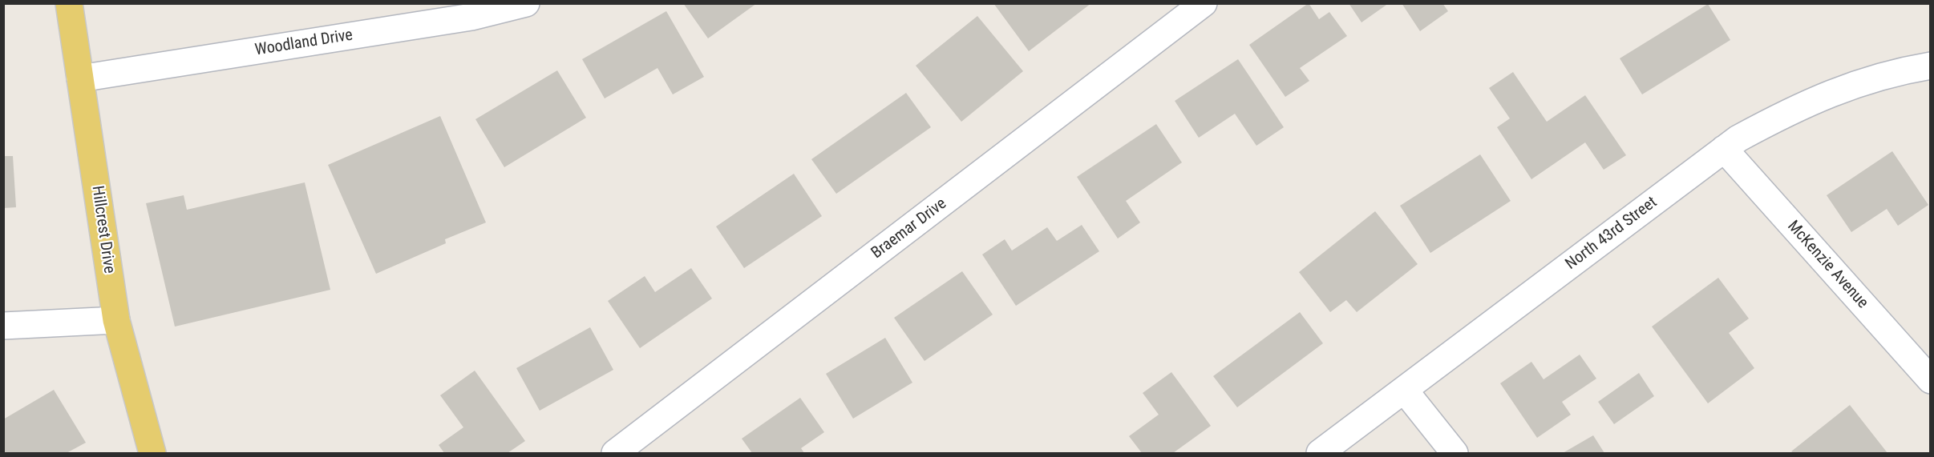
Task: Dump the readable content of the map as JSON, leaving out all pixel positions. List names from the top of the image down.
{
  "streets": {
    "main road": ["Hillcrest Drive"],
    "street": [
      "Woodland Drive",
      "Braemar Drive",
      "North 43rd Street",
      "McKenzie Avenue"
    ]
  },
  "crossings": [
    ["Woodland Drive", "Hillcrest Drive"],
    ["North 43rd Street", "McKenzie Avenue"]
  ]
}
